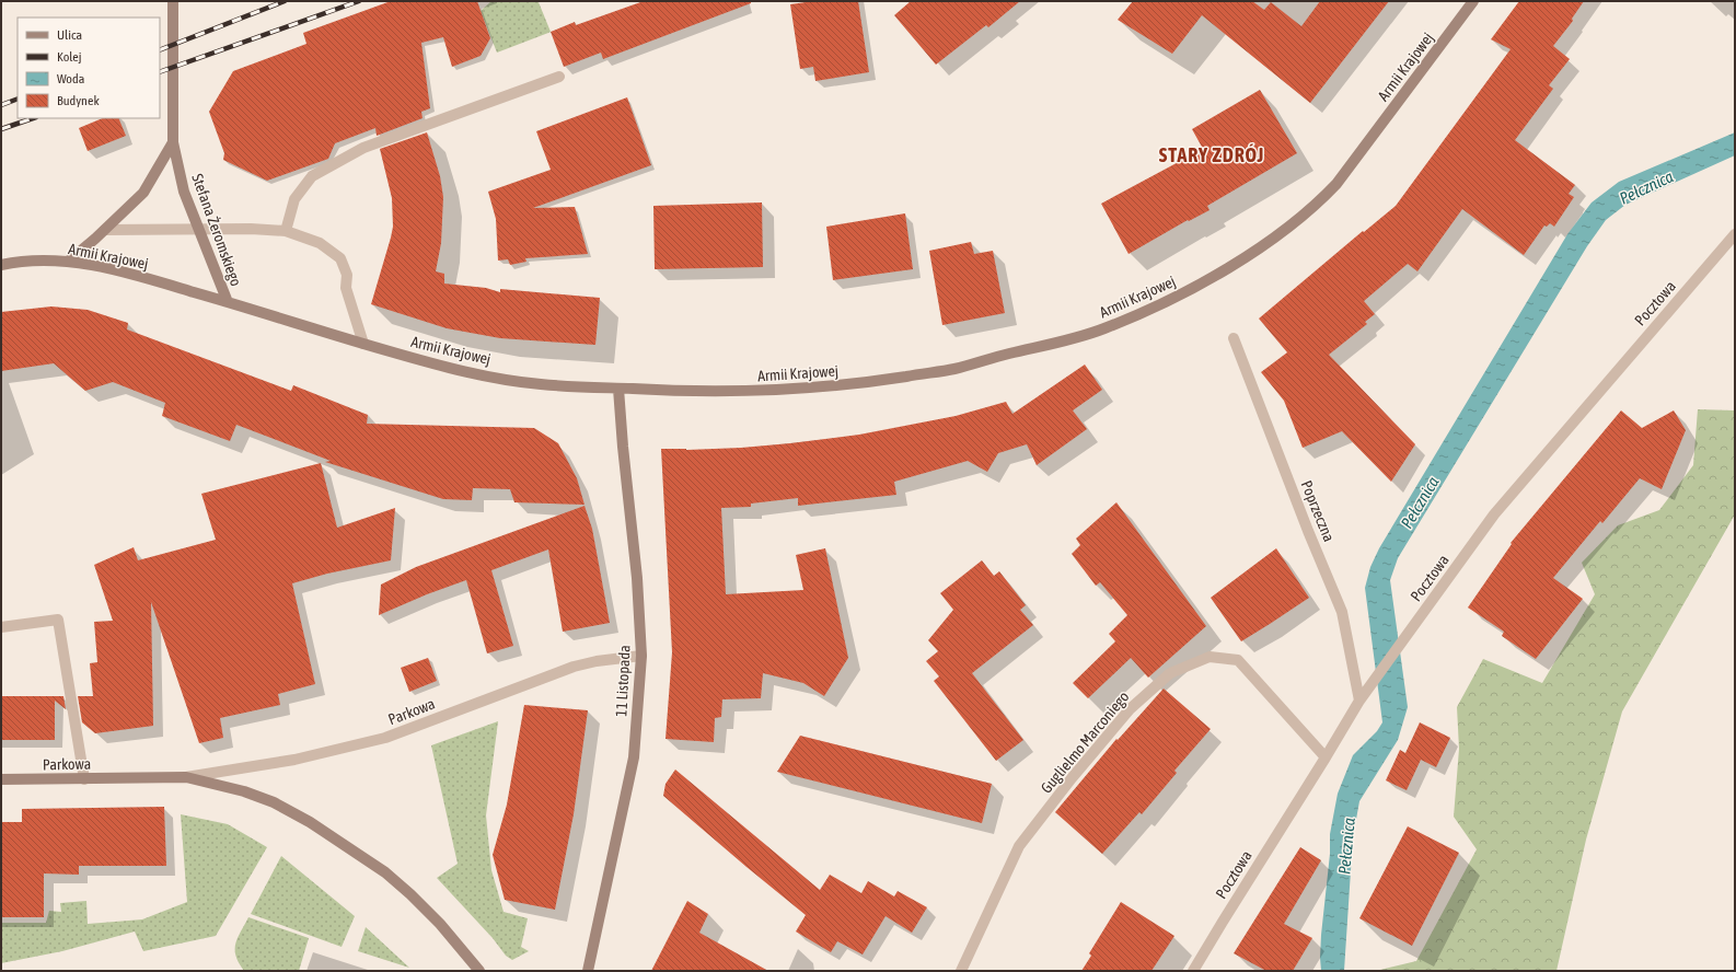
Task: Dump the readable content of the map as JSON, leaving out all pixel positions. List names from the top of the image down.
{
  "streets": {
    "main road": [
      "Armii Krajowej",
      "Stefana Żeromskiego",
      "11 Listopada",
      "Parkowa"
    ],
    "street": ["Pocztowa", "Poprzeczna", "Guglielmo Marconiego"]
  },
  "crossings": [
    ["Armii Krajowej", "Stefana Żeromskiego"],
    ["Armii Krajowej", "11 Listopada"],
    ["Pocztowa", "Poprzeczna"],
    ["Pocztowa", "Guglielmo Marconiego"],
    ["11 Listopada", "Parkowa"]
  ],
  "districts": ["STARY ZDRÓJ"],
  "water": ["Pełcznica"],
  "legend": [
    "Ulica",
    "Kolej",
    "Woda",
    "Budynek"
  ]
}
